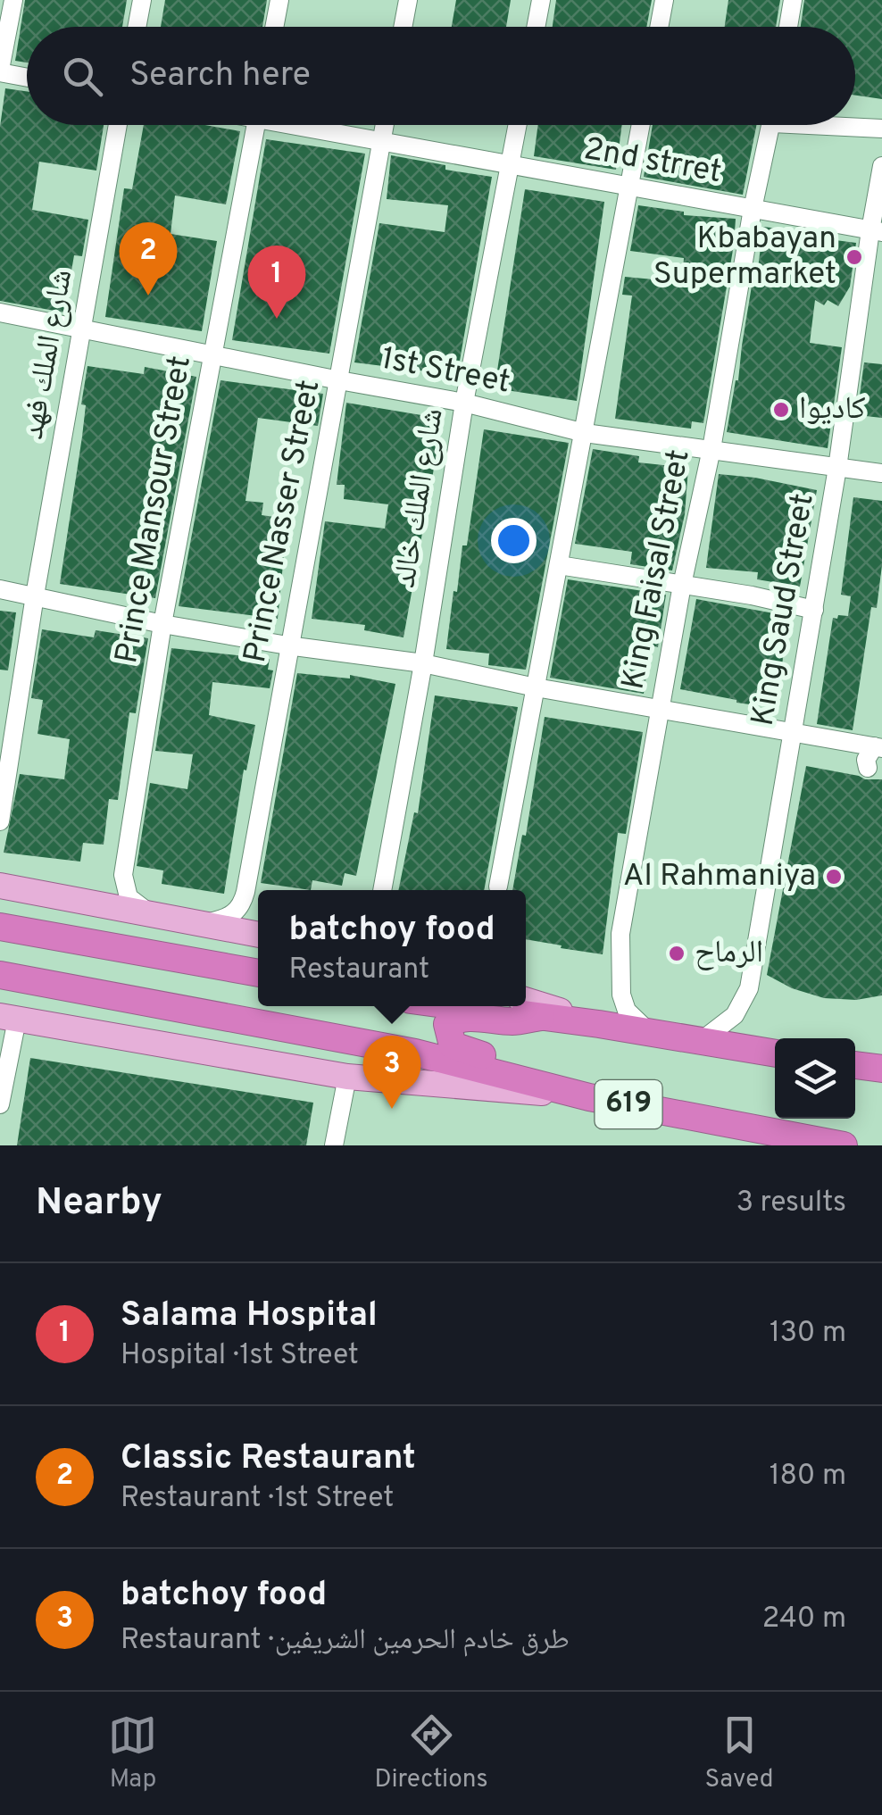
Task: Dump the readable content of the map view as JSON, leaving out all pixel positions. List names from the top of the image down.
{
  "streets": {
    "highway": ["619"],
    "street": [
      "2nd strret",
      "شارع الملك فهد",
      "1st Street",
      "شارع الملك خالد",
      "Prince Mansour Street",
      "Prince Nasser Street",
      "King Faisal Street",
      "King Saud Street"
    ]
  },
  "crossings": [
    ["2nd strret", "شارع الملك خالد"],
    ["2nd strret", "Prince Nasser Street"],
    ["2nd strret", "King Faisal Street"],
    ["2nd strret", "King Saud Street"],
    ["شارع الملك فهد", "1st Street"],
    ["1st Street", "شارع الملك خالد"],
    ["1st Street", "Prince Mansour Street"],
    ["1st Street", "Prince Nasser Street"],
    ["1st Street", "King Faisal Street"],
    ["1st Street", "King Saud Street"],
    ["King Faisal Street", "619"],
    ["King Saud Street", "619"]
  ],
  "places": [
    "Kbabayan Supermarket",
    "كاديوا",
    "Al Rahmaniya",
    "الرماح"
  ],
  "page": {
    "search": "Search here",
    "pins": ["2", "1", "3"],
    "popup": ["batchoy food", "Restaurant"],
    "heading": ["Nearby", "3 results"],
    "list": [
      {
        "mark": "1",
        "name": "Salama Hospital",
        "note": "Hospital · 1st Street",
        "value": "130 m"
      },
      {
        "mark": "2",
        "name": "Classic Restaurant",
        "note": "Restaurant · 1st Street",
        "value": "180 m"
      },
      {
        "mark": "3",
        "name": "batchoy food",
        "note": "Restaurant · طرق خادم الحرمين الشريفين",
        "value": "240 m"
      }
    ],
    "nav": ["Map", "Directions", "Saved"]
  }
}
